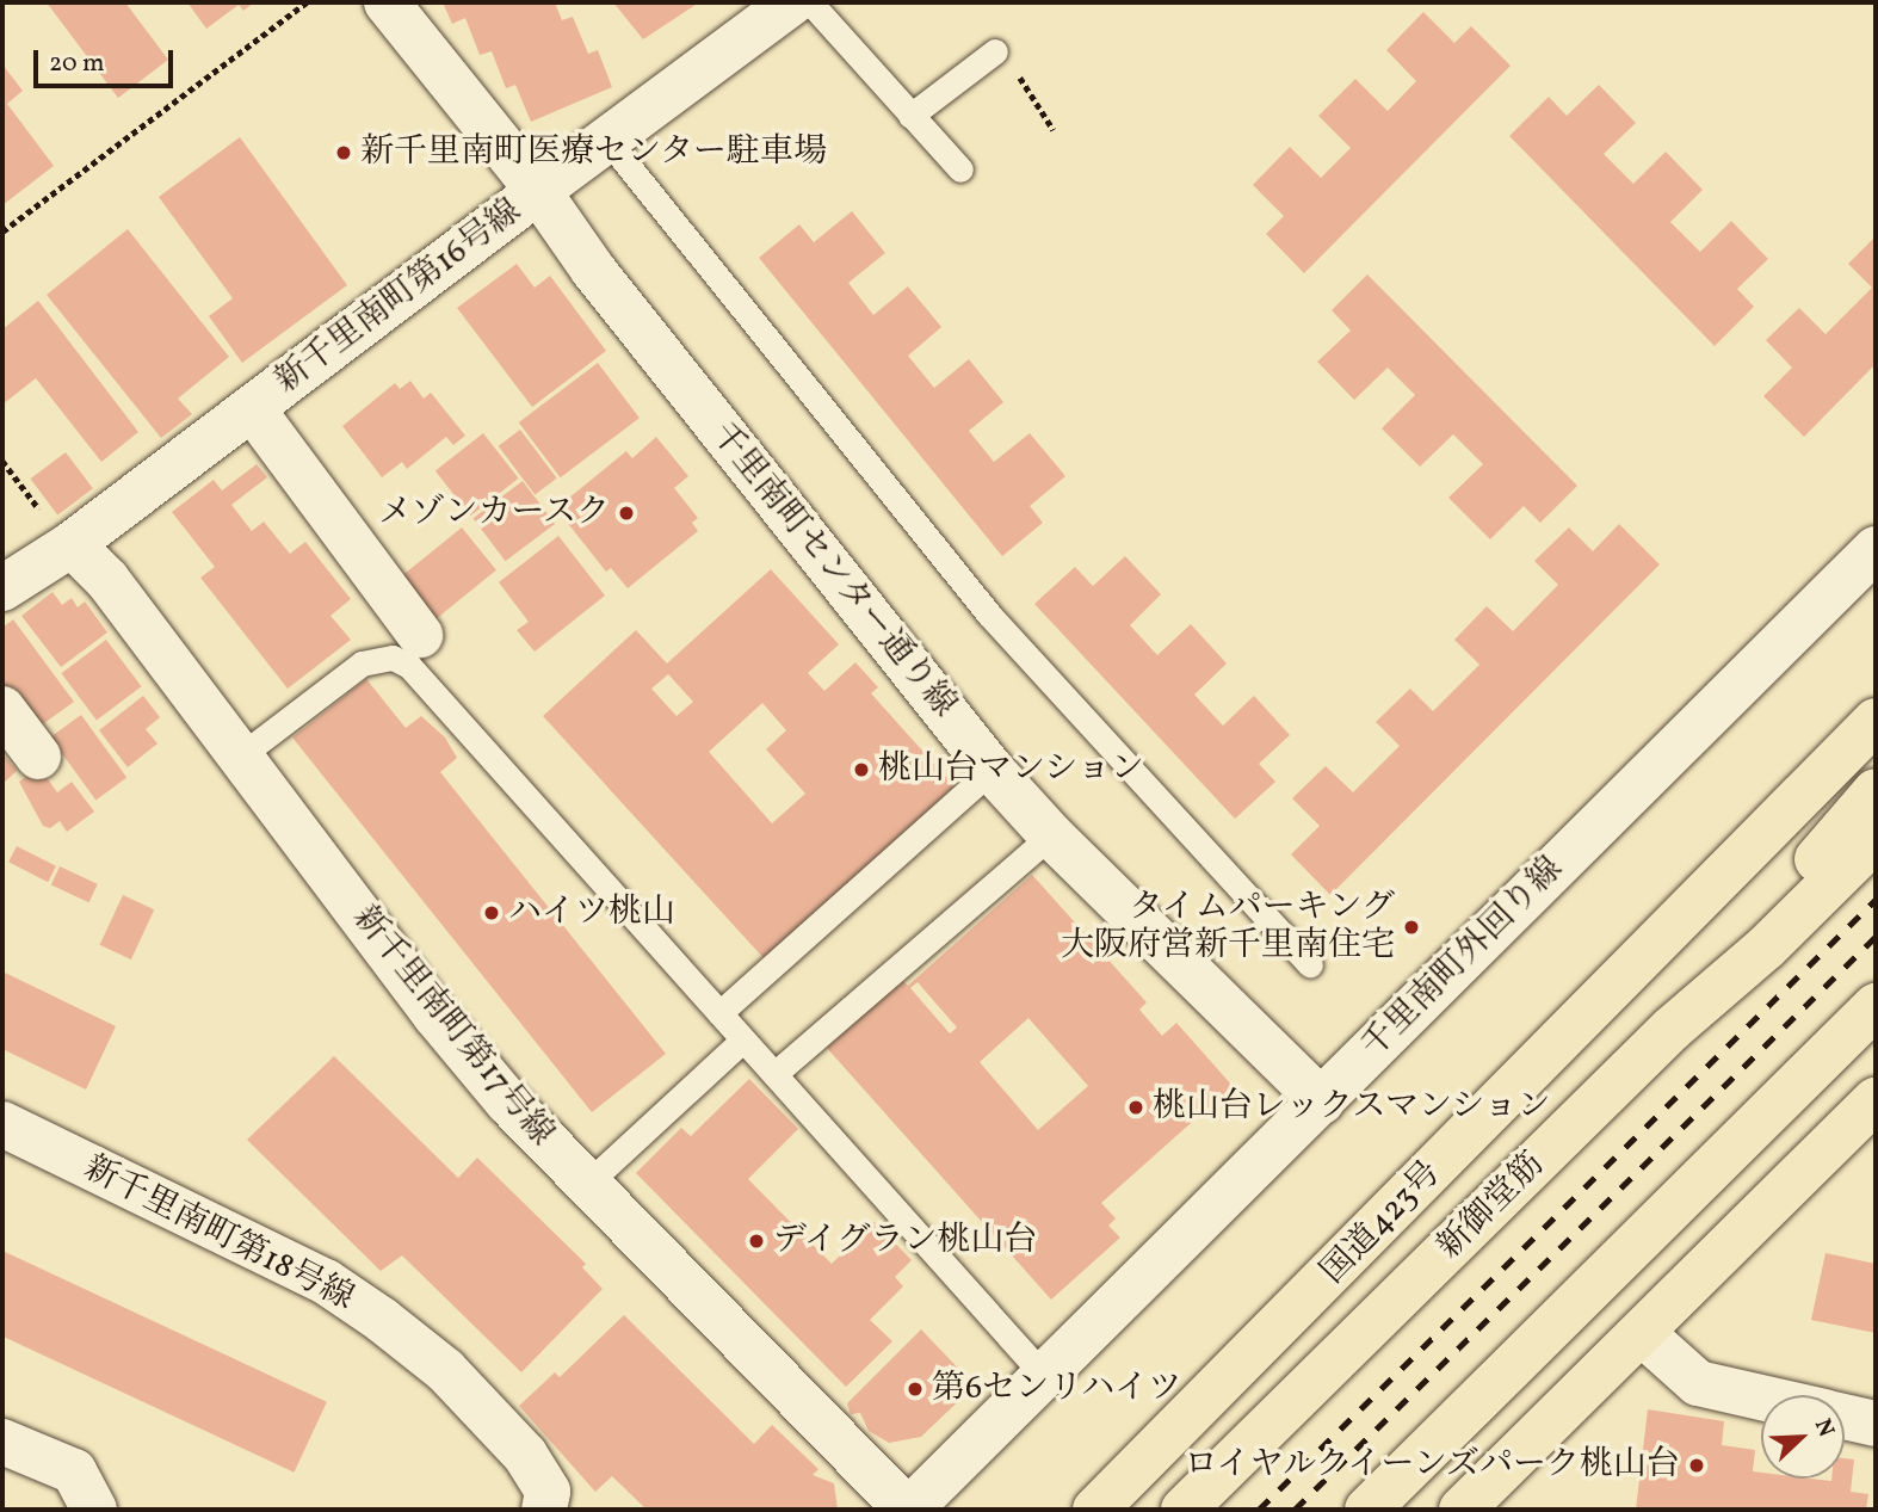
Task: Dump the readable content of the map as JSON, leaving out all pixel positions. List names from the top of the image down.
{
  "streets": {
    "highway": ["新御堂筋", "国道423号"],
    "street": [
      "新千里南町第16号線",
      "千里南町センター通り線",
      "千里南町外回り線",
      "新千里南町第17号線",
      "新千里南町第18号線"
    ]
  },
  "crossings": [
    ["新千里南町第16号線", "千里南町センター通り線"],
    ["新千里南町第16号線", "新千里南町第17号線"],
    ["千里南町センター通り線", "千里南町外回り線"],
    ["千里南町外回り線", "新千里南町第17号線"]
  ],
  "places": [
    "新千里南町医療センター駐車場",
    "メゾンカースク",
    "桃山台マンション",
    "ハイツ桃山",
    "タイムパーキング 大阪府営新千里南住宅",
    "桃山台レックスマンション",
    "デイグラン桃山台",
    "第6センリハイツ",
    "ロイヤルクイーンズパーク桃山台"
  ],
  "scale_bar": "20 m",
  "north": "top right"
}
